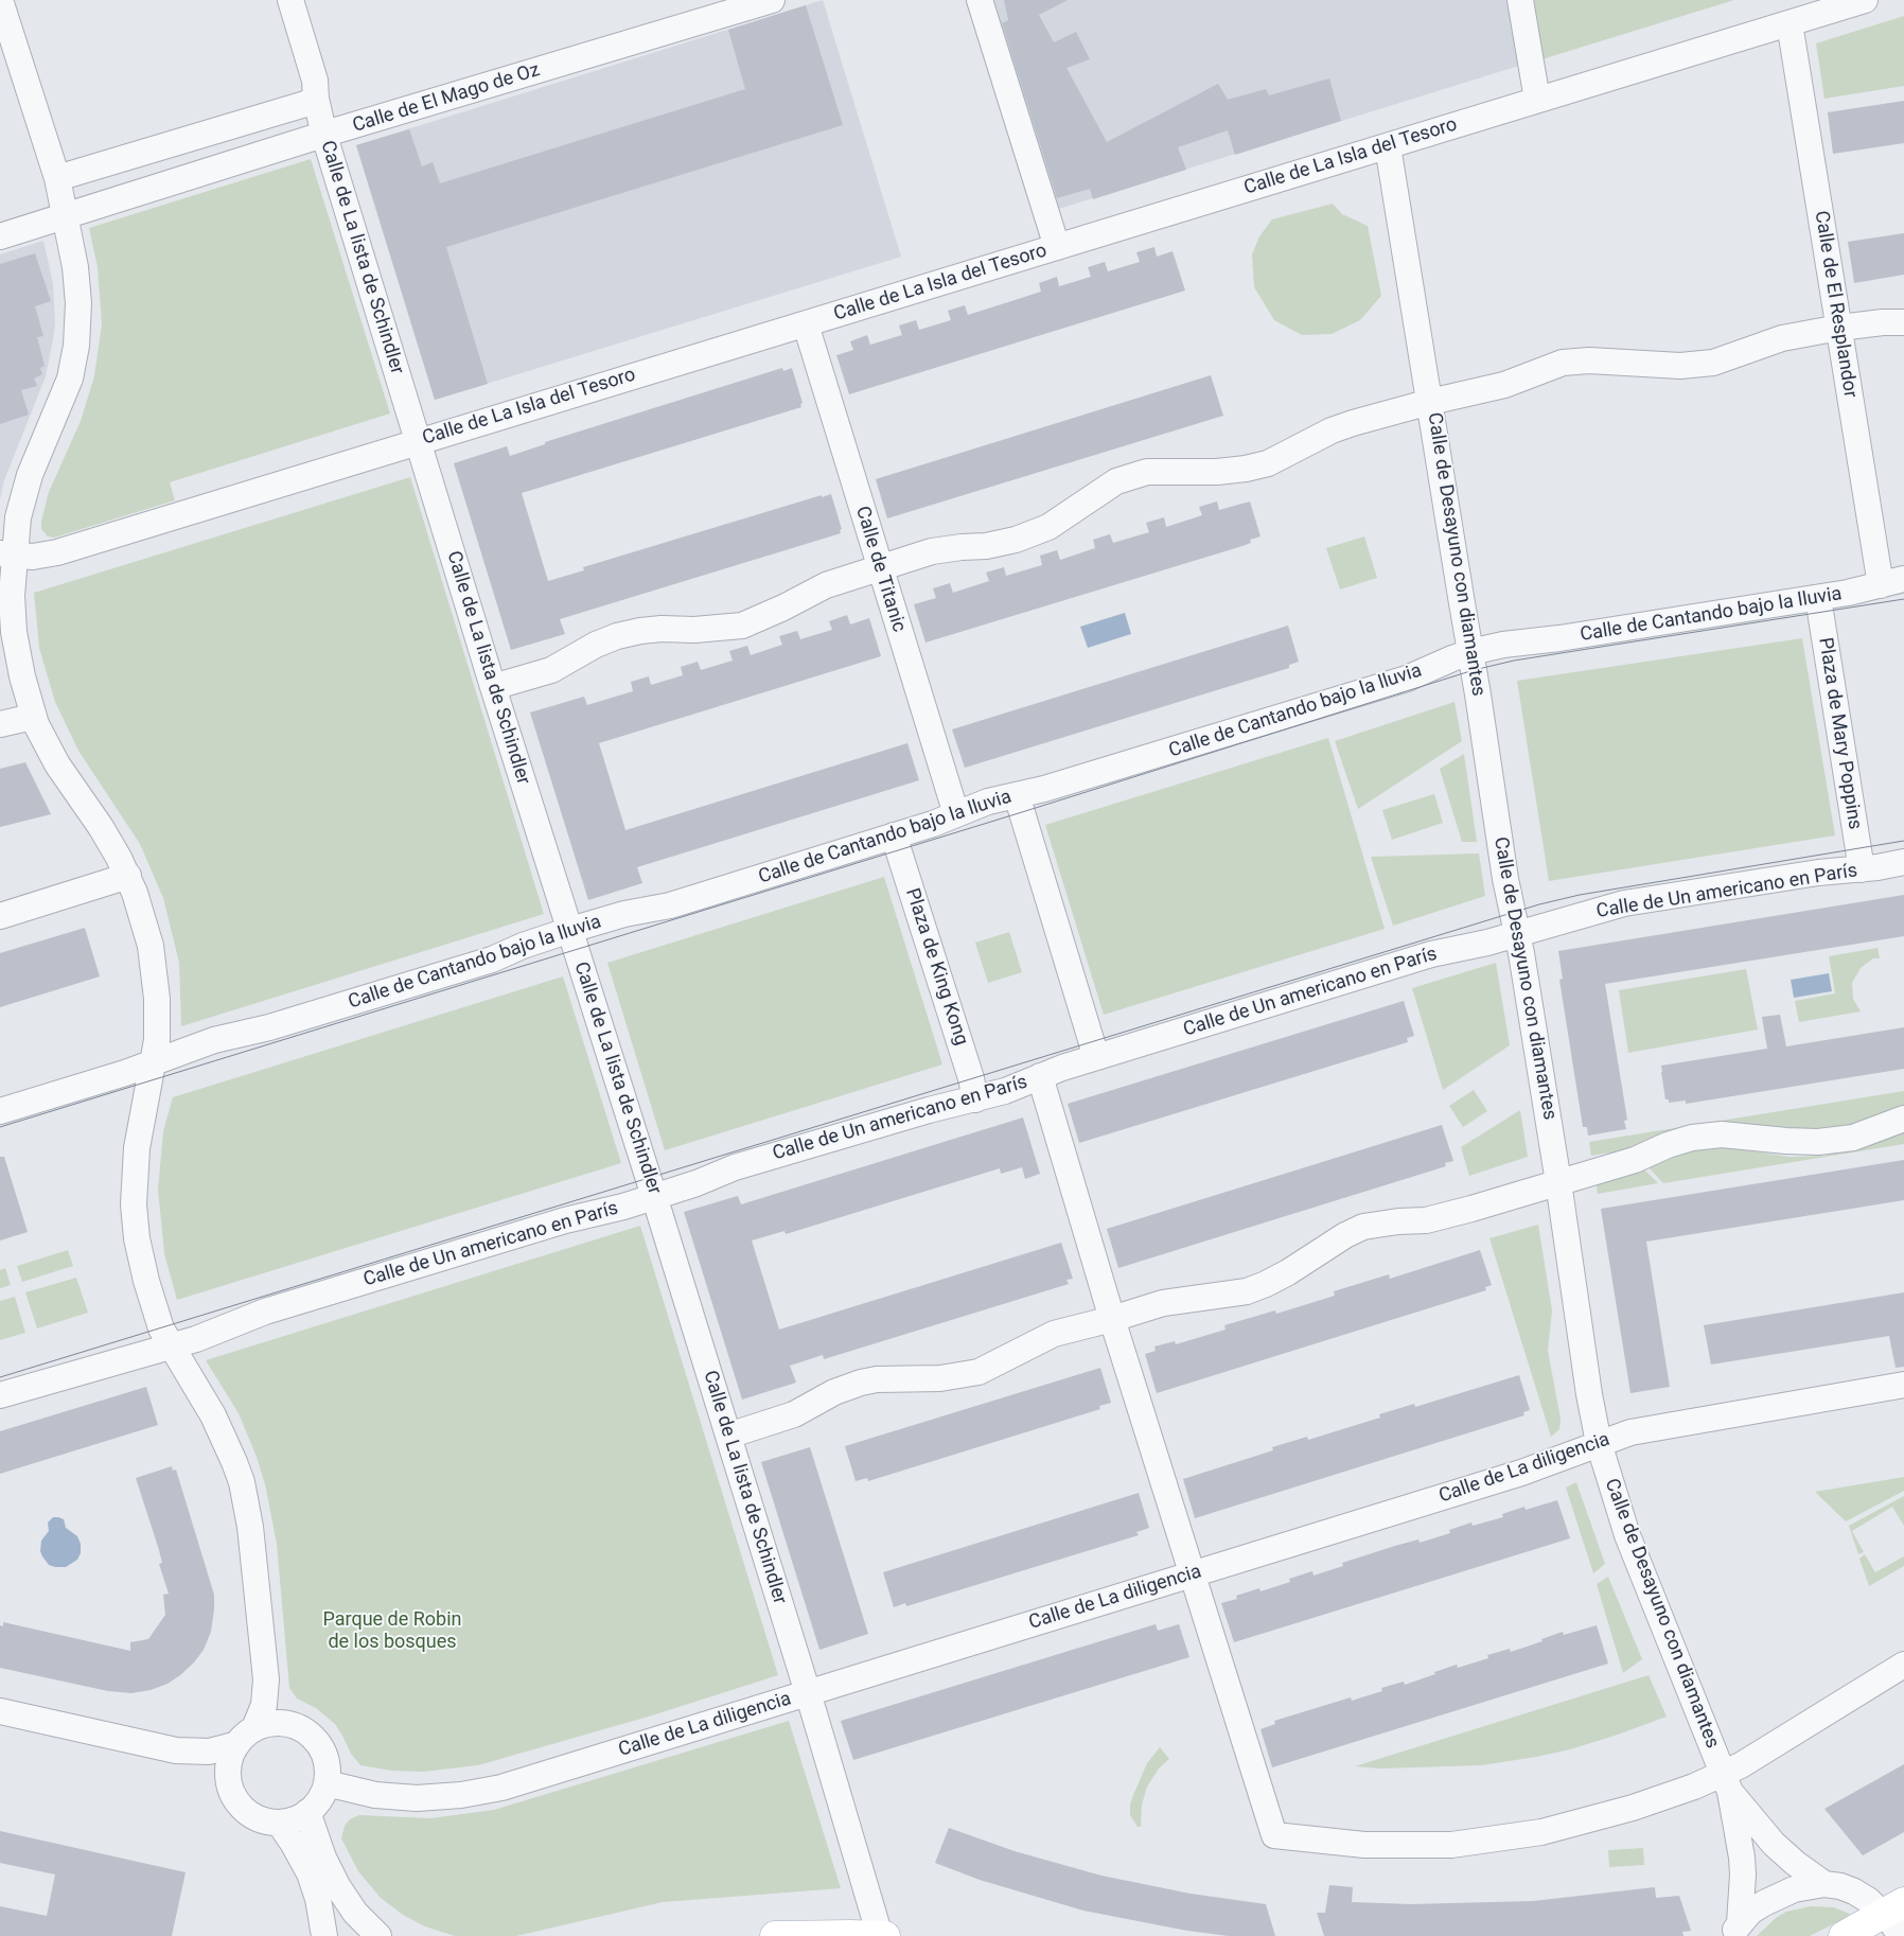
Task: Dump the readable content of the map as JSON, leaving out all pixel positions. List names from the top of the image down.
{
  "streets": {
    "street": [
      "Calle de El Mago de Oz",
      "Calle de La Isla del Tesoro",
      "Calle de La lista de Schindler",
      "Calle de El Resplandor",
      "Calle de Desayuno con diamantes",
      "Calle de Titanic",
      "Calle de Cantando bajo la lluvia",
      "Plaza de Mary Poppins",
      "Calle de Un americano en París",
      "Plaza de King Kong",
      "Calle de La diligencia"
    ]
  },
  "crossings": [
    ["Calle de El Mago de Oz", "Calle de La lista de Schindler"],
    ["Calle de La Isla del Tesoro", "Calle de La lista de Schindler"],
    ["Calle de La Isla del Tesoro", "Calle de El Resplandor"],
    ["Calle de La Isla del Tesoro", "Calle de Desayuno con diamantes"],
    ["Calle de La Isla del Tesoro", "Calle de Titanic"],
    ["Calle de La lista de Schindler", "Calle de Cantando bajo la lluvia"],
    ["Calle de La lista de Schindler", "Calle de Un americano en París"],
    ["Calle de La lista de Schindler", "Calle de La diligencia"],
    ["Calle de El Resplandor", "Calle de Cantando bajo la lluvia"],
    ["Calle de Desayuno con diamantes", "Calle de Cantando bajo la lluvia"],
    ["Calle de Desayuno con diamantes", "Calle de Un americano en París"],
    ["Calle de Desayuno con diamantes", "Calle de La diligencia"],
    ["Calle de Titanic", "Calle de Cantando bajo la lluvia"],
    ["Calle de Cantando bajo la lluvia", "Plaza de Mary Poppins"],
    ["Calle de Cantando bajo la lluvia", "Plaza de King Kong"],
    ["Plaza de Mary Poppins", "Calle de Un americano en París"],
    ["Calle de Un americano en París", "Plaza de King Kong"]
  ],
  "parks": ["Parque de Robin de los bosques"]
}
